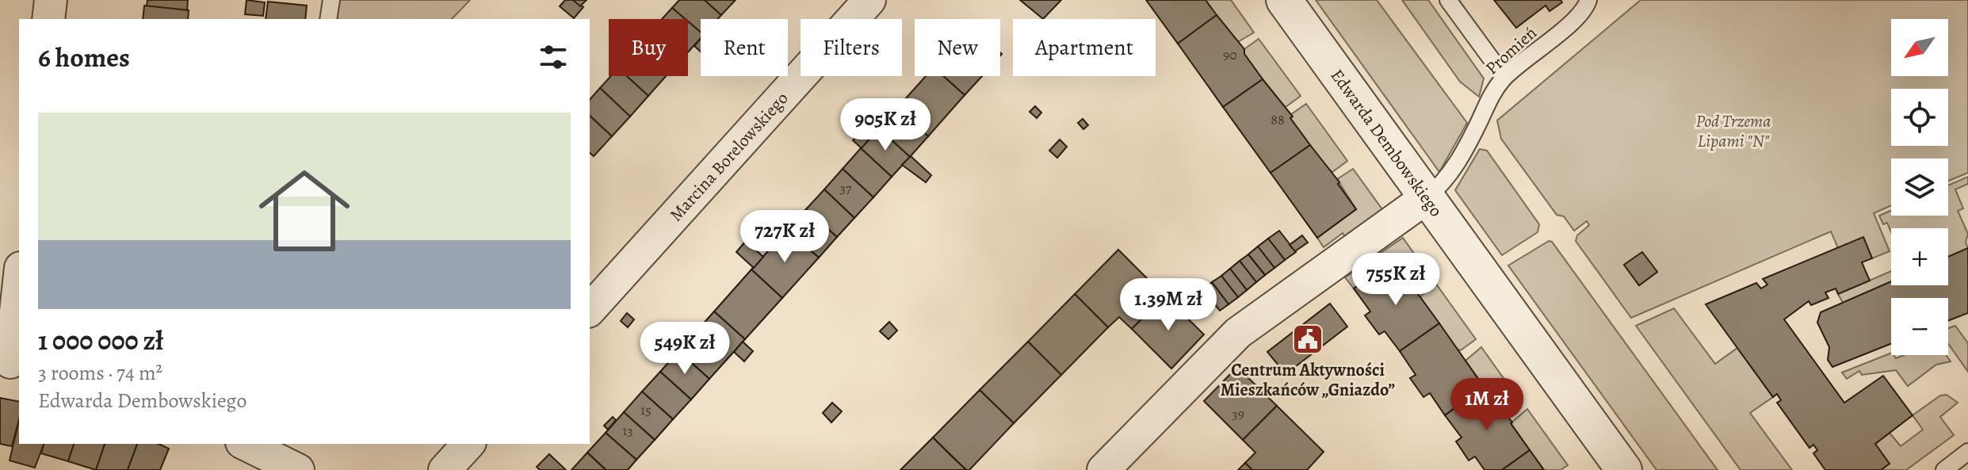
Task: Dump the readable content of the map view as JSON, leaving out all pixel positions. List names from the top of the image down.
{
  "streets": {
    "street": ["Edwarda Dembowskiego", "Marcina Borelowskiego"],
    "lane": ["Promień"]
  },
  "crossings": [
    ["Promień", "Edwarda Dembowskiego"]
  ],
  "parks": ["Pod Trzema Lipami \"N\""],
  "places": {
    "public building": ["Centrum Aktywności Mieszkańców „Gniazdo”"]
  },
  "house_numbers": [
    "90",
    "88",
    "37",
    "15",
    "39",
    "13"
  ],
  "north": "bottom left",
  "page": {
    "map_buttons": ["+", "−"],
    "chip": [
      "Buy",
      "Rent",
      "Filters",
      "New",
      "Apartment"
    ],
    "heading": "6 homes",
    "list": [
      {
        "name": "1 000 000 zł",
        "note": "3 rooms · 74 m² · Edwarda Dembowskiego"
      }
    ],
    "price": [
      "905K zł",
      "727K zł",
      "755K zł",
      "1.39M zł",
      "549K zł",
      "1M zł"
    ]
  }
}
